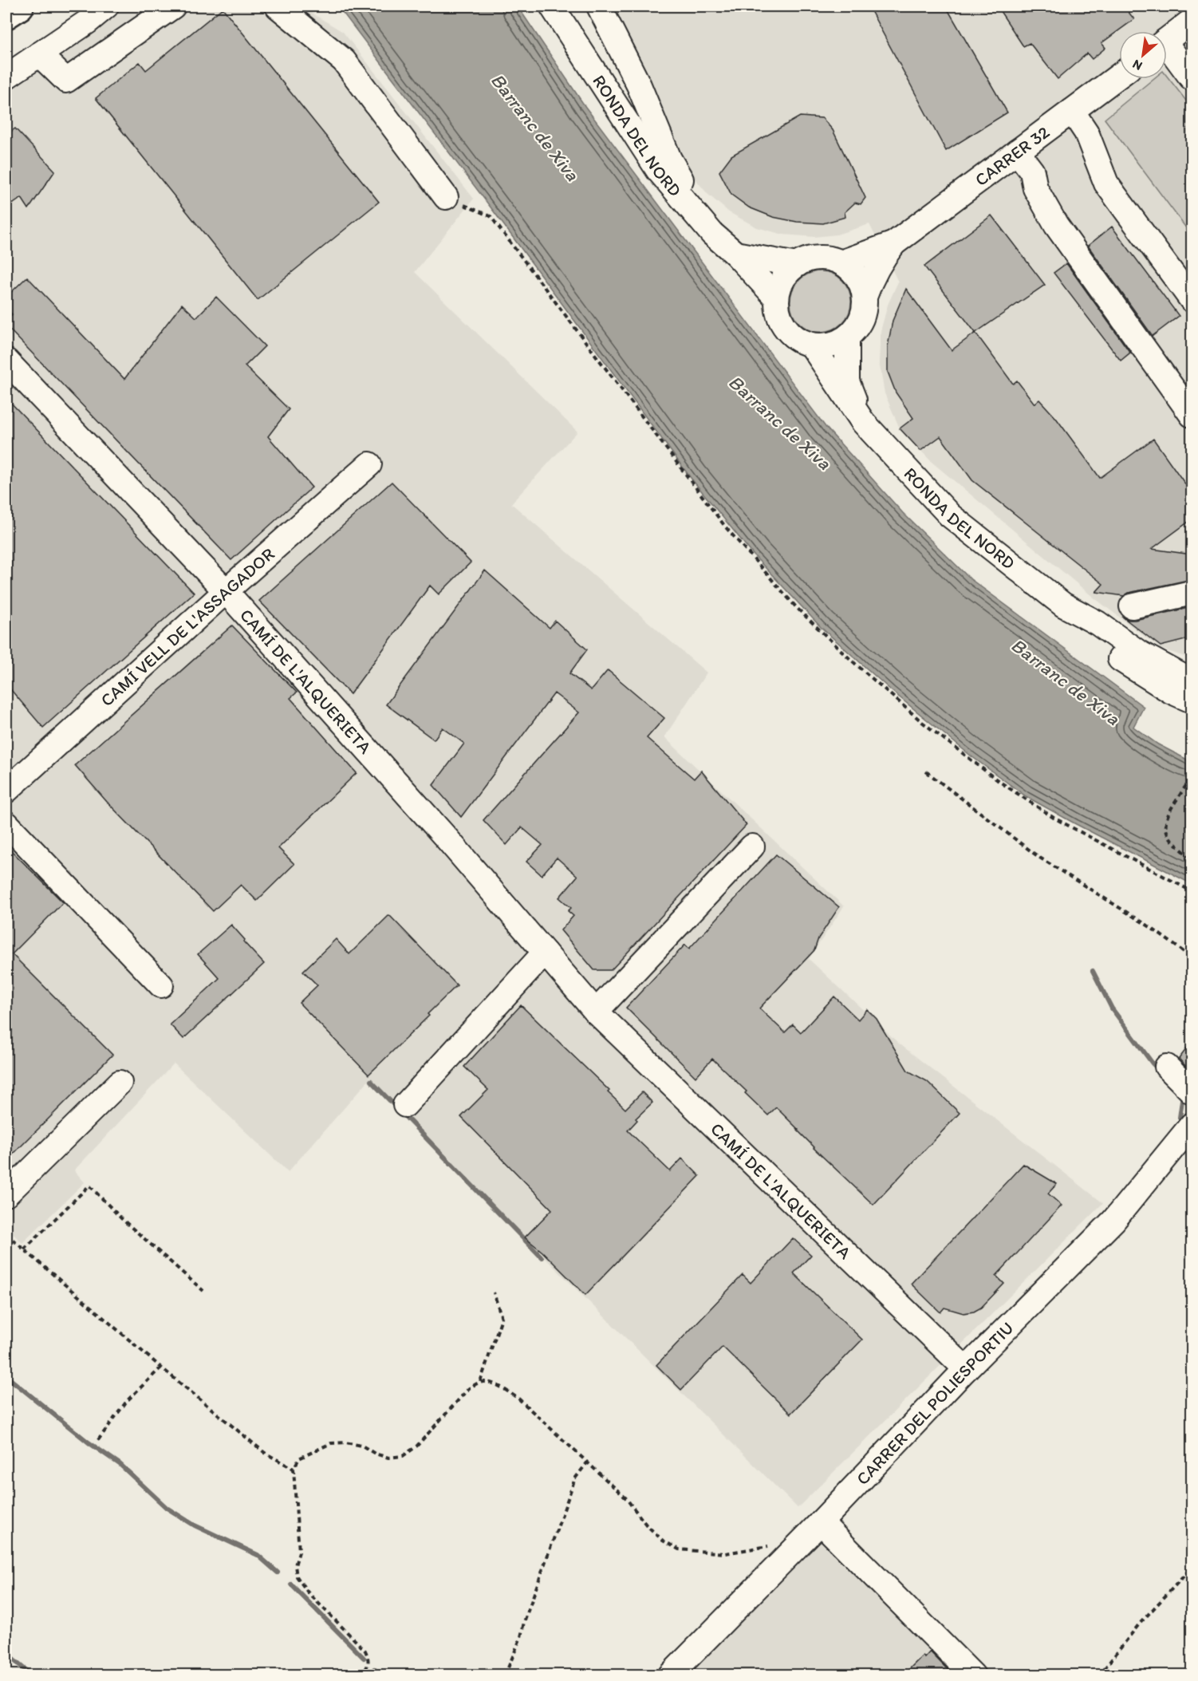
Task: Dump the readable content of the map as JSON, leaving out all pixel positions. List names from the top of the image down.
{
  "streets": {
    "street": [
      "RONDA DEL NORD",
      "CARRER 32",
      "CAMÍ VELL DE L'ASSAGADOR",
      "CAMÍ DE L'ALQUERIETA",
      "CARRER DEL POLIESPORTIU"
    ]
  },
  "crossings": [
    ["RONDA DEL NORD", "CARRER 32"],
    ["CAMÍ VELL DE L'ASSAGADOR", "CAMÍ DE L'ALQUERIETA"],
    ["CAMÍ DE L'ALQUERIETA", "CARRER DEL POLIESPORTIU"]
  ],
  "water": ["Barranc de Xiva"],
  "north": "bottom left"
}
